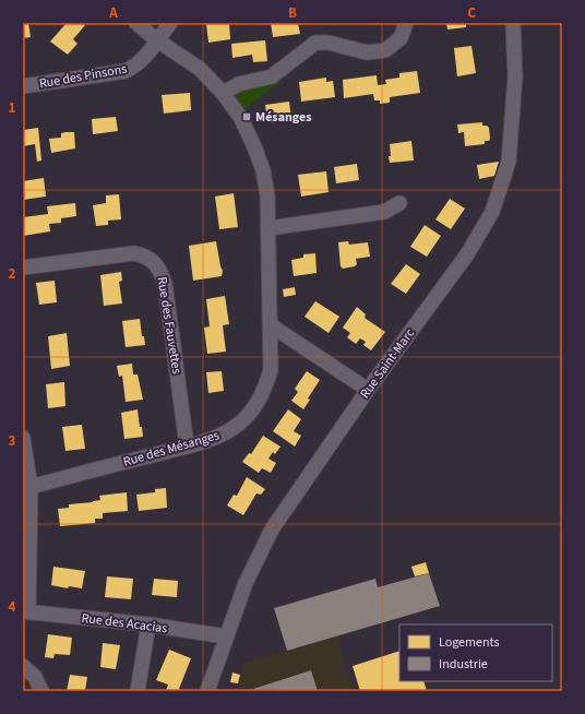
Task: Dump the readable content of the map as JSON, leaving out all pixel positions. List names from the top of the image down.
{
  "streets": {
    "street": [
      "Rue des Pinsons",
      "Rue des Fauvettes",
      "Rue Saint-Marc",
      "Rue des Mésanges",
      "Rue des Acacias"
    ]
  },
  "crossings": [
    ["Rue des Pinsons", "Rue des Mésanges"],
    ["Rue des Fauvettes", "Rue des Mésanges"],
    ["Rue Saint-Marc", "Rue des Acacias"]
  ],
  "places": {
    "transit": ["Mésanges"]
  },
  "legend": ["Logements", "Industrie"],
  "grid": {
    "columns": ["A", "B", "C"],
    "rows": [
      "1",
      "2",
      "3",
      "4"
    ]
  }
}
